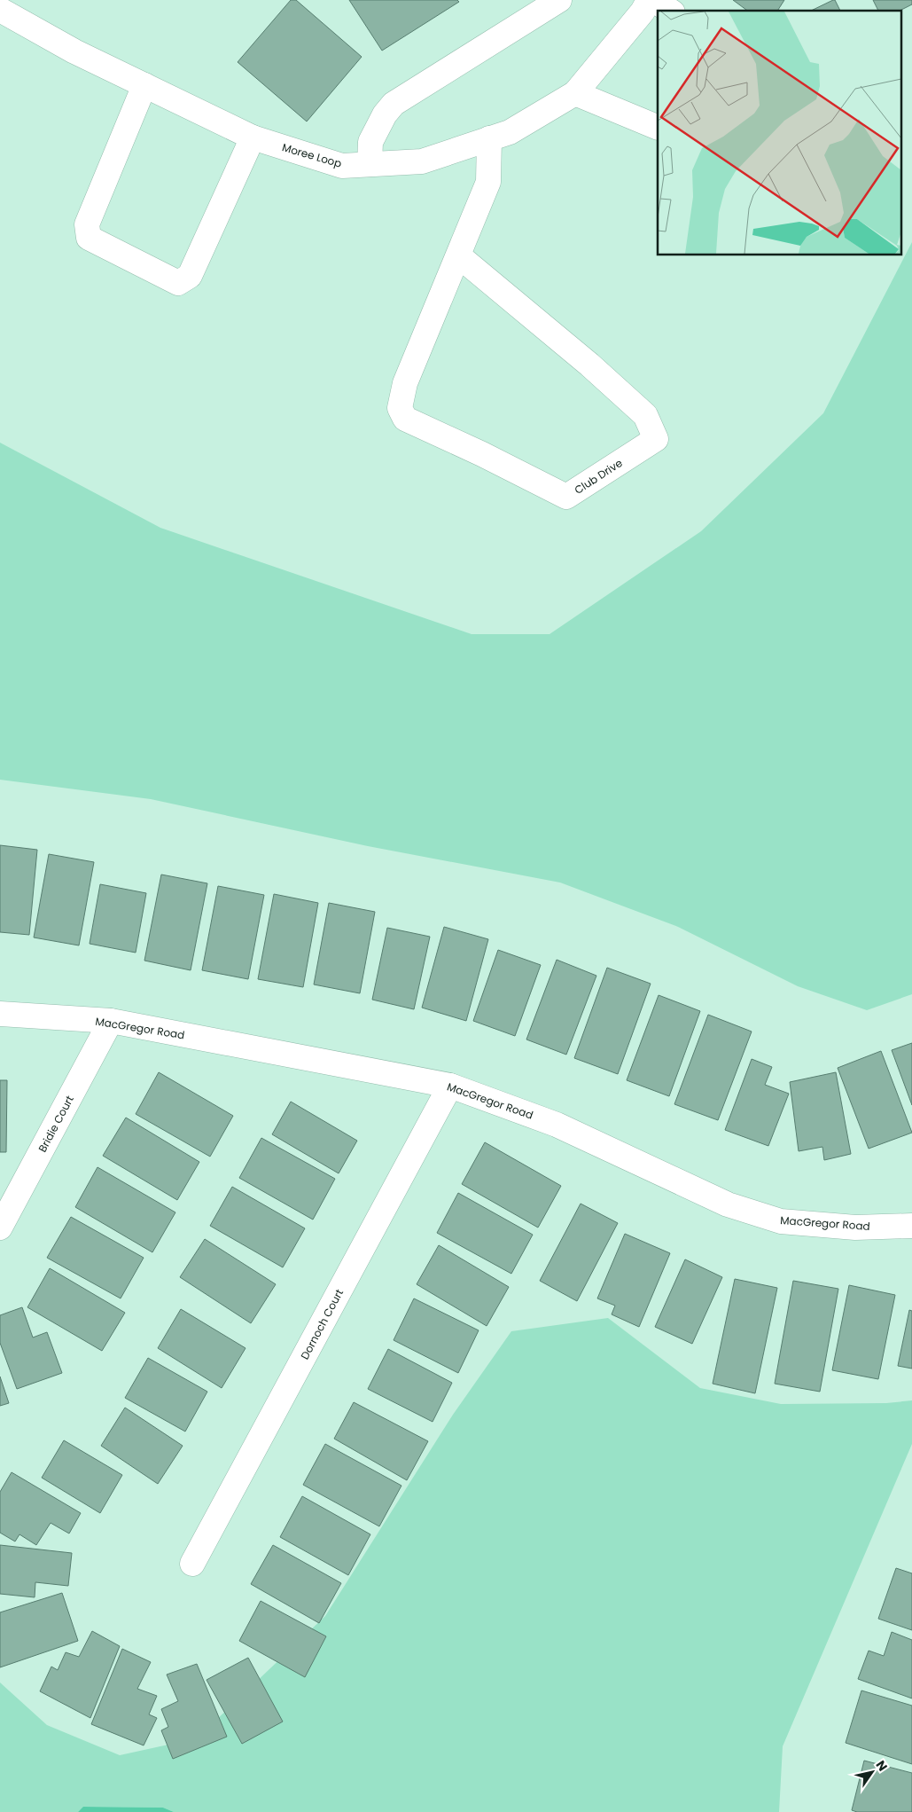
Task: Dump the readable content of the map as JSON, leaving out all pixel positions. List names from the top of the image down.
{
  "streets": {
    "street": [
      "Moree Loop",
      "Club Drive",
      "MacGregor Road",
      "Bridie Court",
      "Dornoch Court"
    ]
  },
  "crossings": [
    ["Moree Loop", "Club Drive"],
    ["MacGregor Road", "Bridie Court"],
    ["MacGregor Road", "Dornoch Court"]
  ],
  "north": "top right"
}
